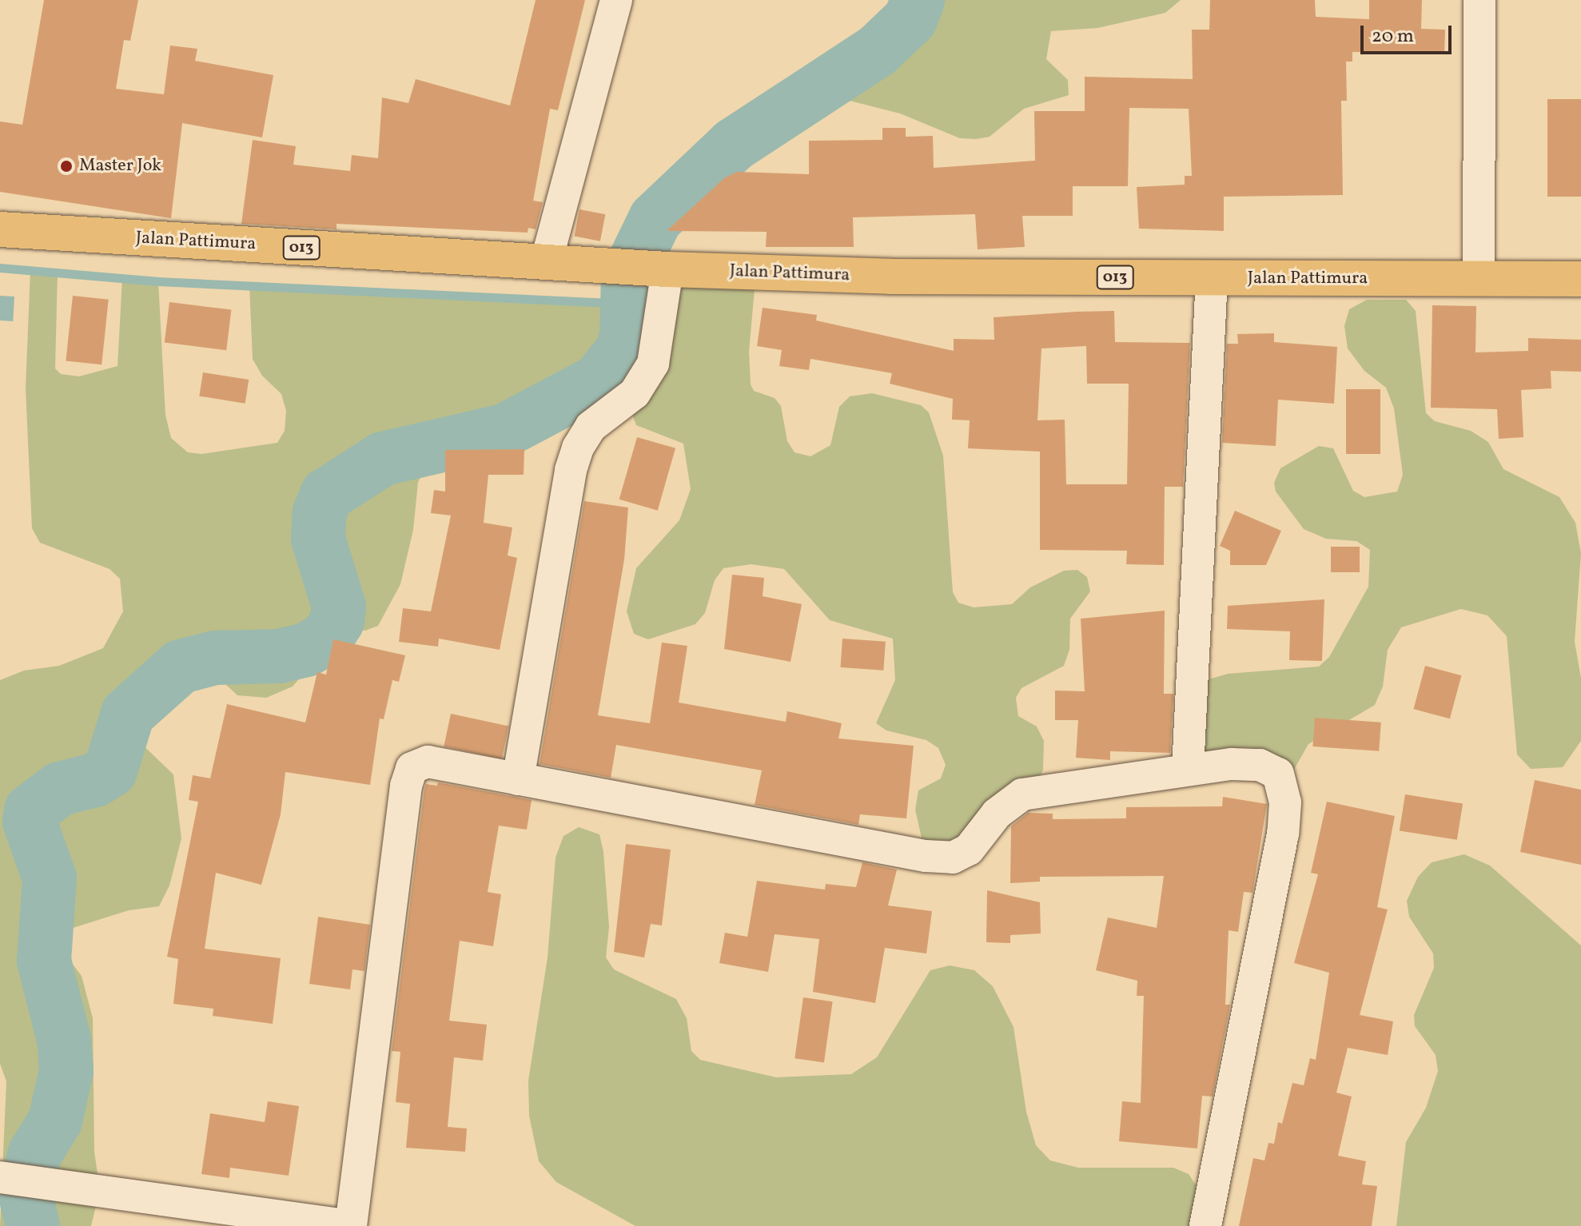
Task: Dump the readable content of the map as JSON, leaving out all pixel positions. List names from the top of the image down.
{
  "streets": {
    "main road": ["Jalan Pattimura", "013"]
  },
  "places": ["Master Jok"],
  "scale_bar": "20 m"
}
